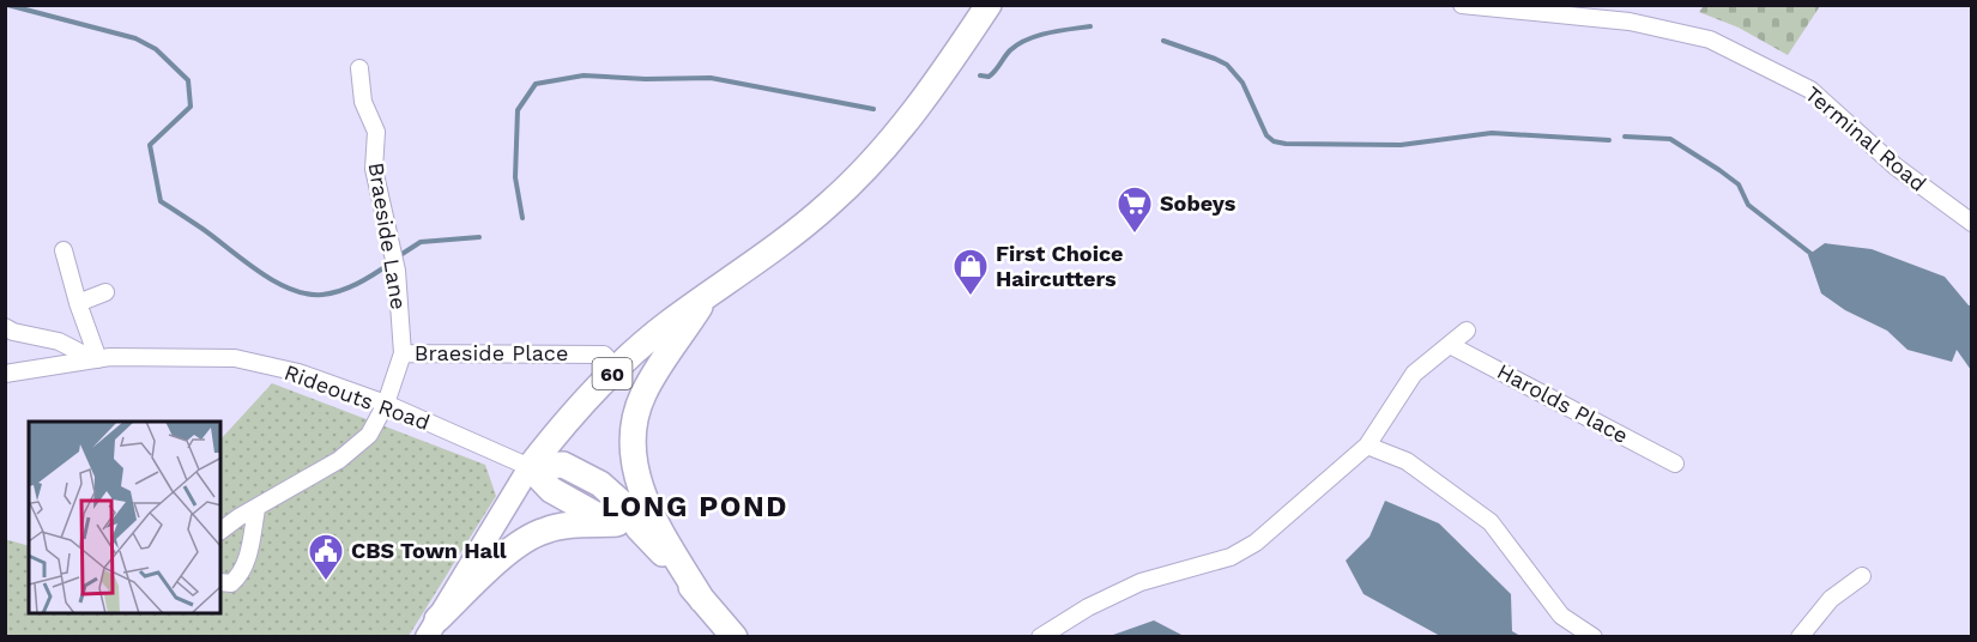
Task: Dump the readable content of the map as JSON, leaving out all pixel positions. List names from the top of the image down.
{
  "streets": {
    "main road": ["60"],
    "street": [
      "Terminal Road",
      "Braeside Lane",
      "Braeside Place",
      "Rideouts Road",
      "Harolds Place"
    ]
  },
  "crossings": [
    ["Braeside Lane", "Braeside Place"],
    ["Braeside Lane", "Rideouts Road"],
    ["Braeside Place", "60"],
    ["60", "Rideouts Road"]
  ],
  "districts": ["LONG POND"],
  "places": {
    "supermarket": ["Sobeys"],
    "shop": ["First Choice Haircutters"],
    "public building": ["CBS Town Hall"]
  }
}
